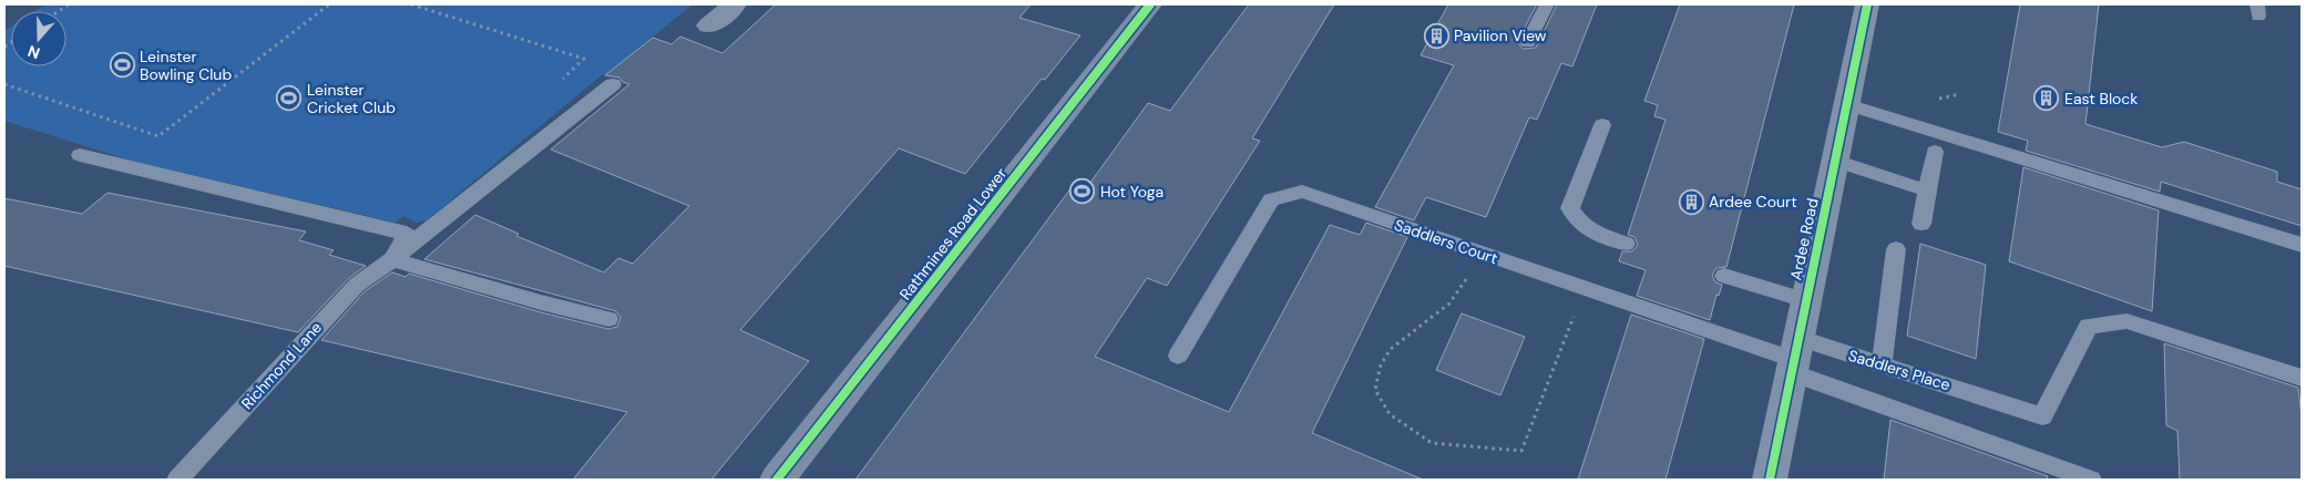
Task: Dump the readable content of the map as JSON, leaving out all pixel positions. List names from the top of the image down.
{
  "streets": {
    "main road": ["Rathmines Road Lower"],
    "street": ["Ardee Road"],
    "lane": ["Saddlers Court", "Richmond Lane", "Saddlers Place"]
  },
  "crossings": [
    ["Ardee Road", "Saddlers Court"],
    ["Ardee Road", "Saddlers Place"],
    ["Saddlers Court", "Saddlers Place"]
  ],
  "places": {
    "building": ["Pavilion View", "East Block", "Ardee Court"],
    "sports": ["Leinster Bowling Club", "Leinster Cricket Club", "Hot Yoga"]
  },
  "north": "bottom"
}
